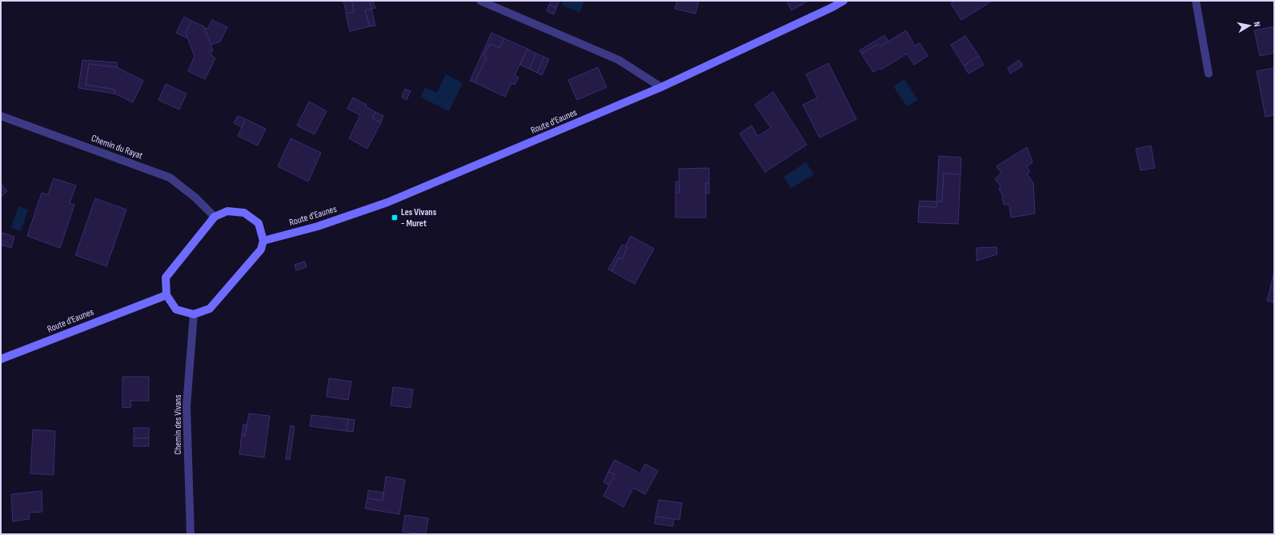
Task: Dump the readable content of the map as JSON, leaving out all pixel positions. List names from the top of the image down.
{
  "streets": {
    "main road": ["Route d'Eaunes"],
    "street": ["Chemin du Rayat", "Chemin des Vivans"]
  },
  "places": {
    "transit": ["Les Vivans - Muret"]
  },
  "north": "right"
}
